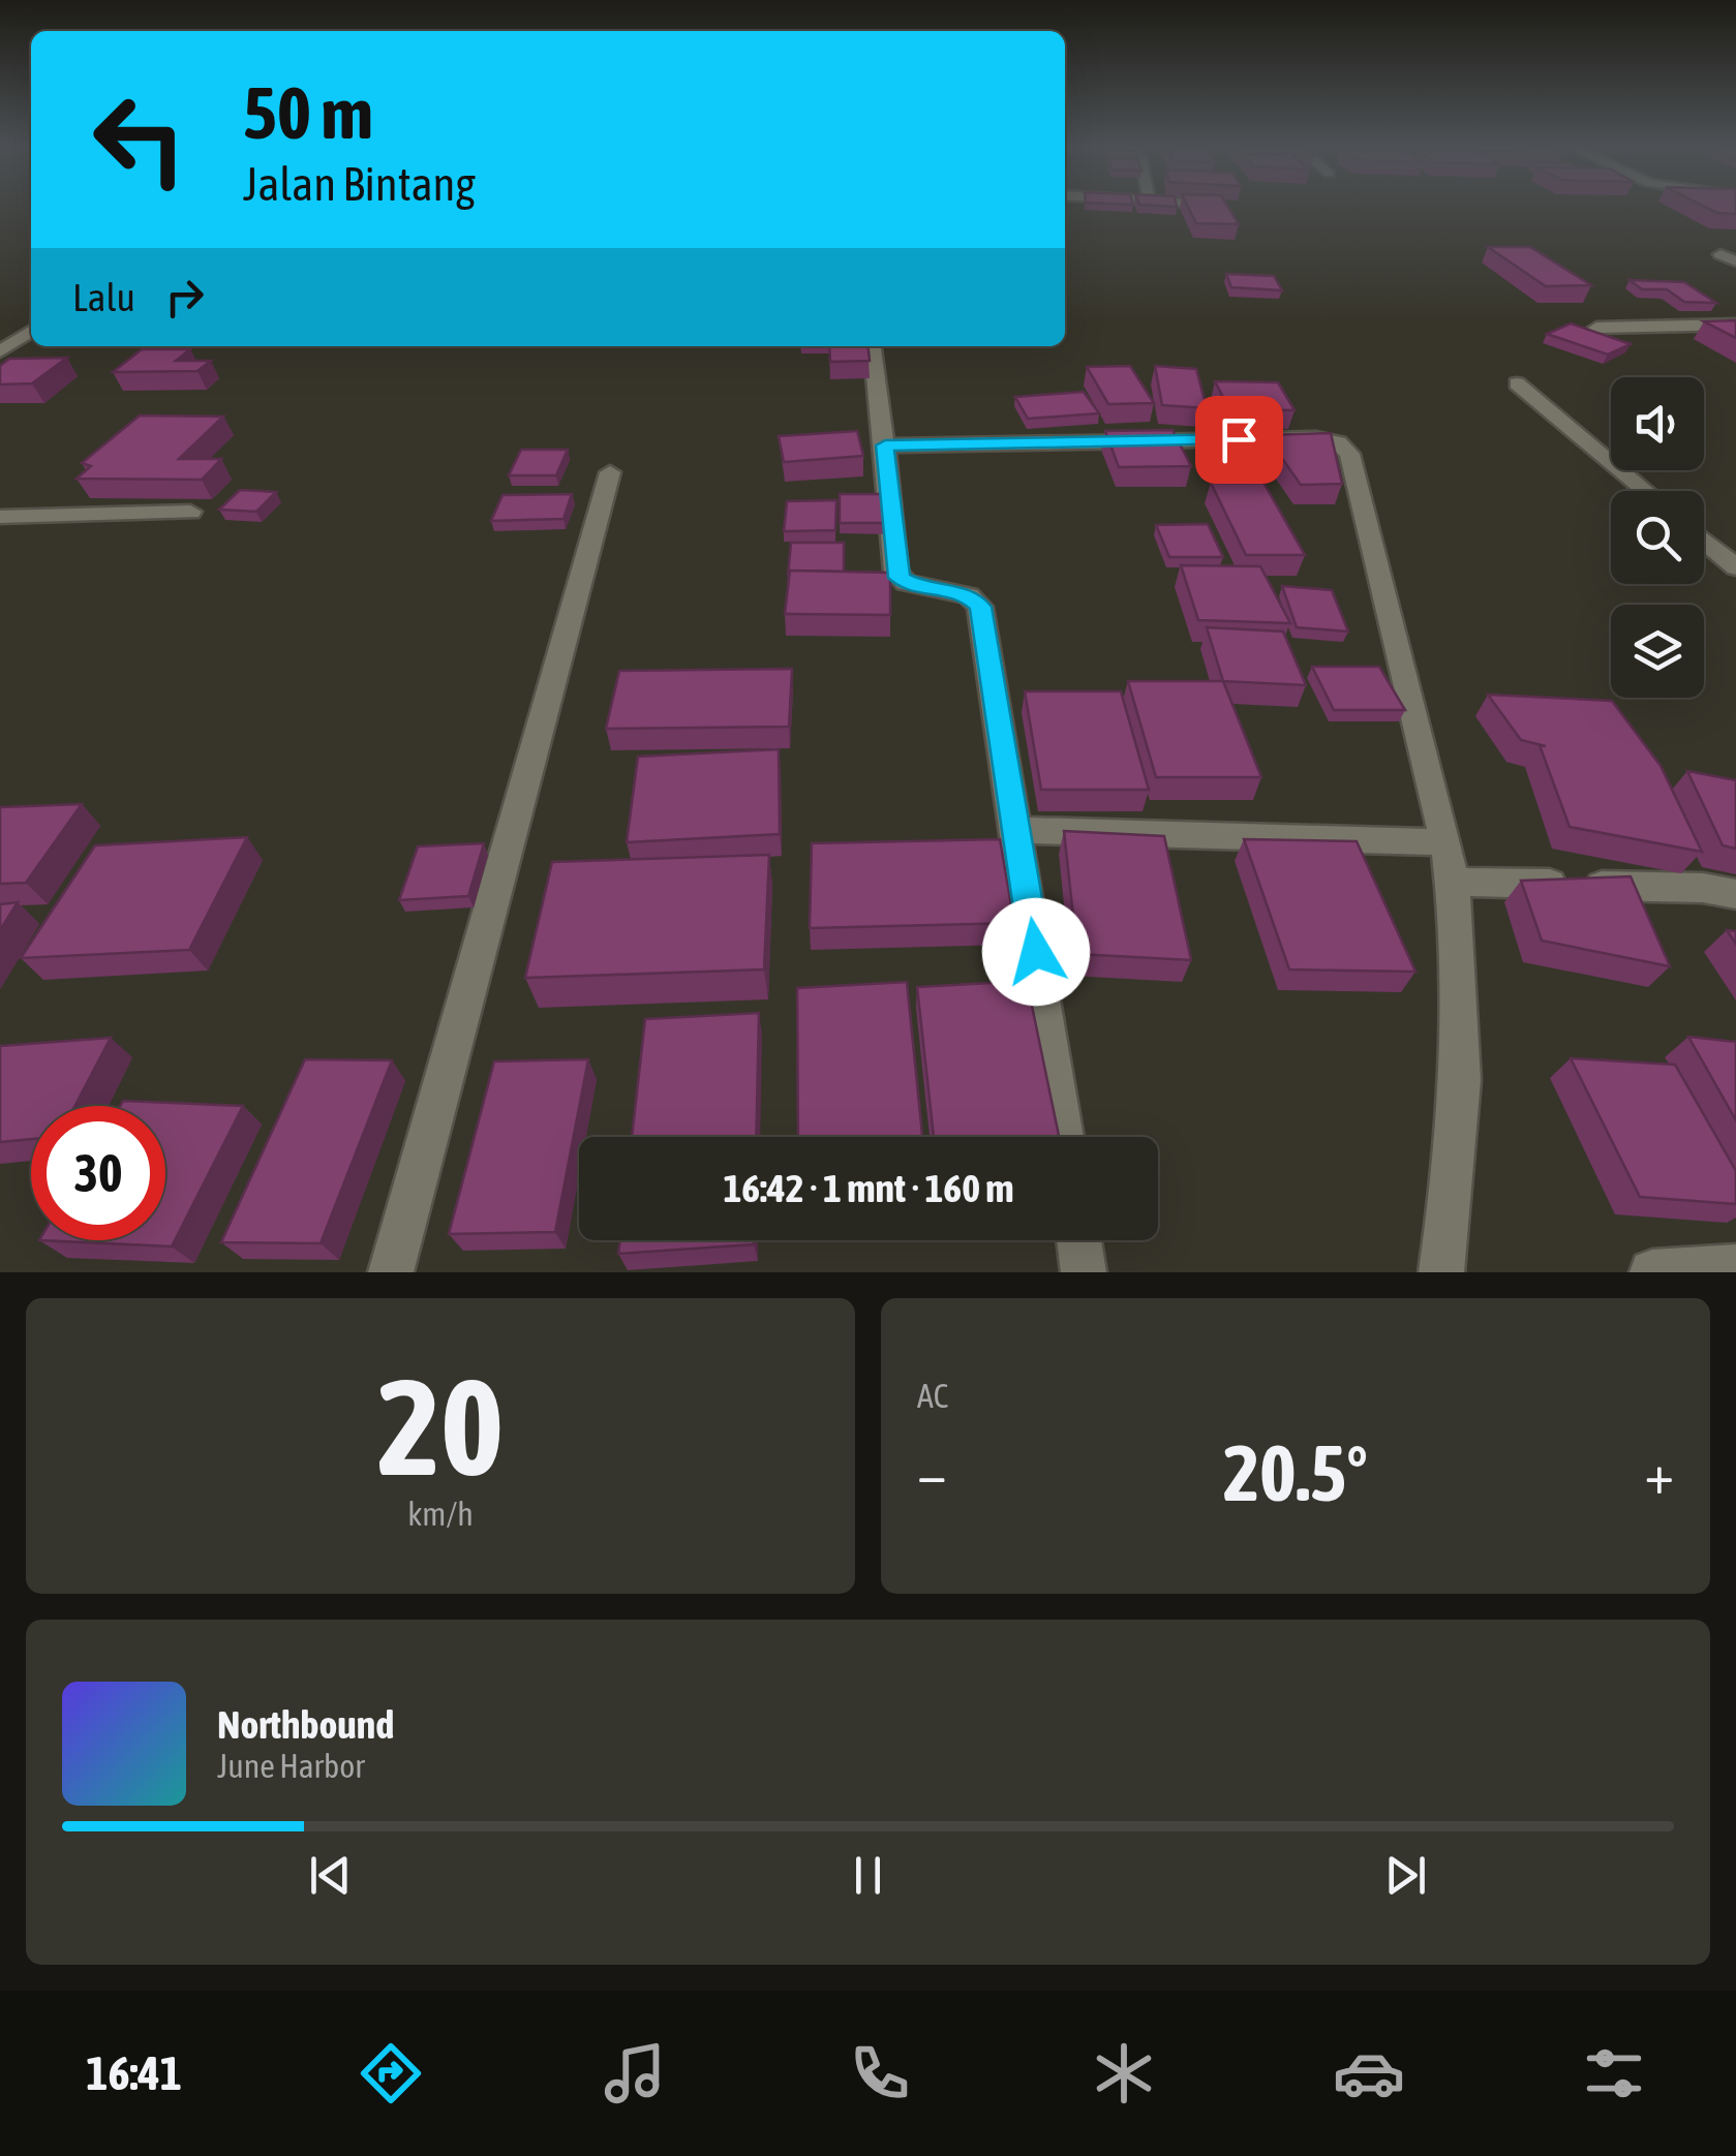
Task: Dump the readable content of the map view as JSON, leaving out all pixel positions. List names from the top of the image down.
{
  "page": {
    "turn": ["50 m", "Jalan Bintang"],
    "then": "Lalu",
    "limit": "30",
    "trip": "16:42 · 1 mnt · 160 m",
    "tile": [
      ["20", "km/h"],
      "AC"
    ],
    "heat": ["−", "20.5°", "+"],
    "song": ["Northbound", "June Harbor"],
    "tabs": "16:41"
  }
}
